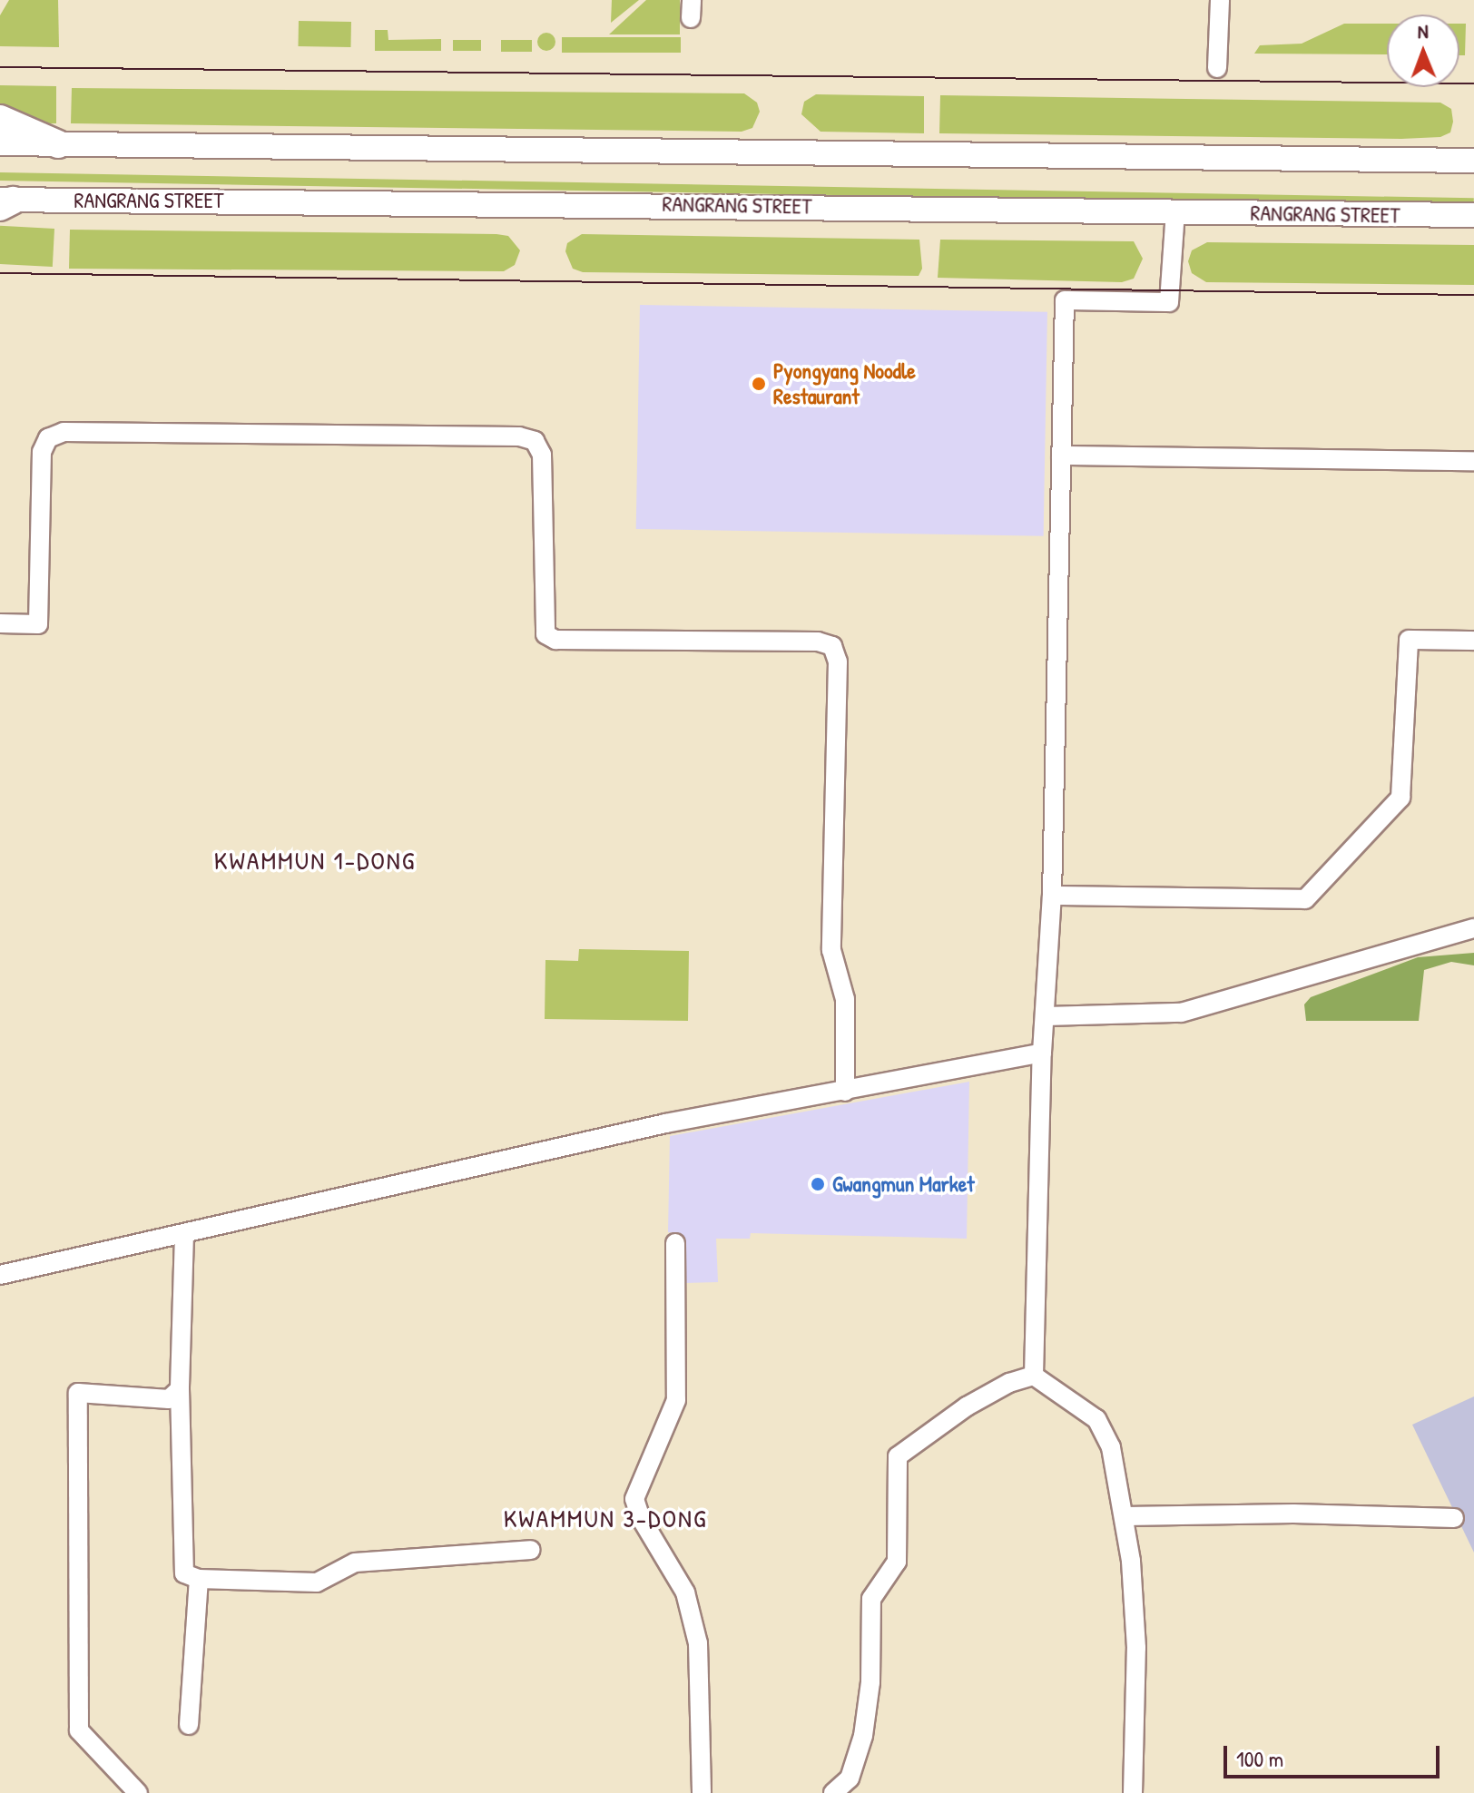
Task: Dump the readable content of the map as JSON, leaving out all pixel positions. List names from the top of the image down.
{
  "streets": {
    "main road": ["RANGRANG STREET"]
  },
  "districts": ["KWAMMUN 1-DONG", "KWAMMUN 3-DONG"],
  "places": ["Pyongyang Noodle Restaurant", "Gwangmun Market"],
  "scale_bar": "100 m",
  "north": "top"
}
